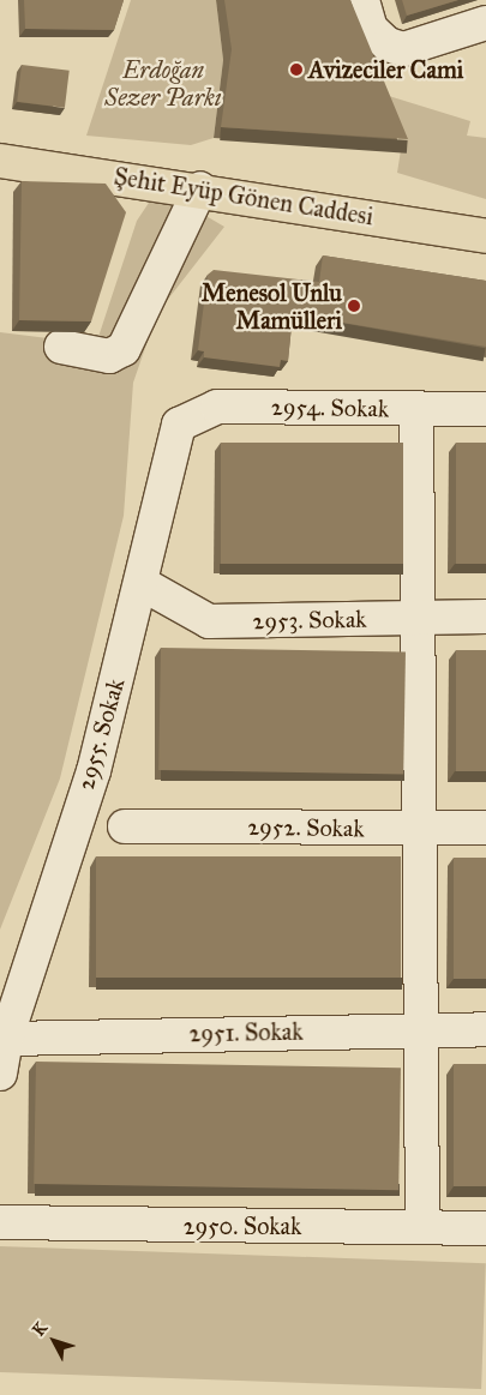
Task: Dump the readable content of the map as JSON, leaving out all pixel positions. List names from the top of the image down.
{
  "streets": {
    "main road": ["Şehit Eyüp Gönen Caddesi"],
    "street": [
      "2954. Sokak",
      "2953. Sokak",
      "2955. Sokak",
      "2952. Sokak",
      "2951. Sokak",
      "2950. Sokak"
    ]
  },
  "crossings": [
    ["2954. Sokak", "2955. Sokak"],
    ["2953. Sokak", "2955. Sokak"],
    ["2955. Sokak", "2951. Sokak"]
  ],
  "parks": ["Erdoğan Sezer Parkı"],
  "places": ["Avizeciler Cami", "Menesol Unlu Mamülleri"],
  "north": "top left"
}
